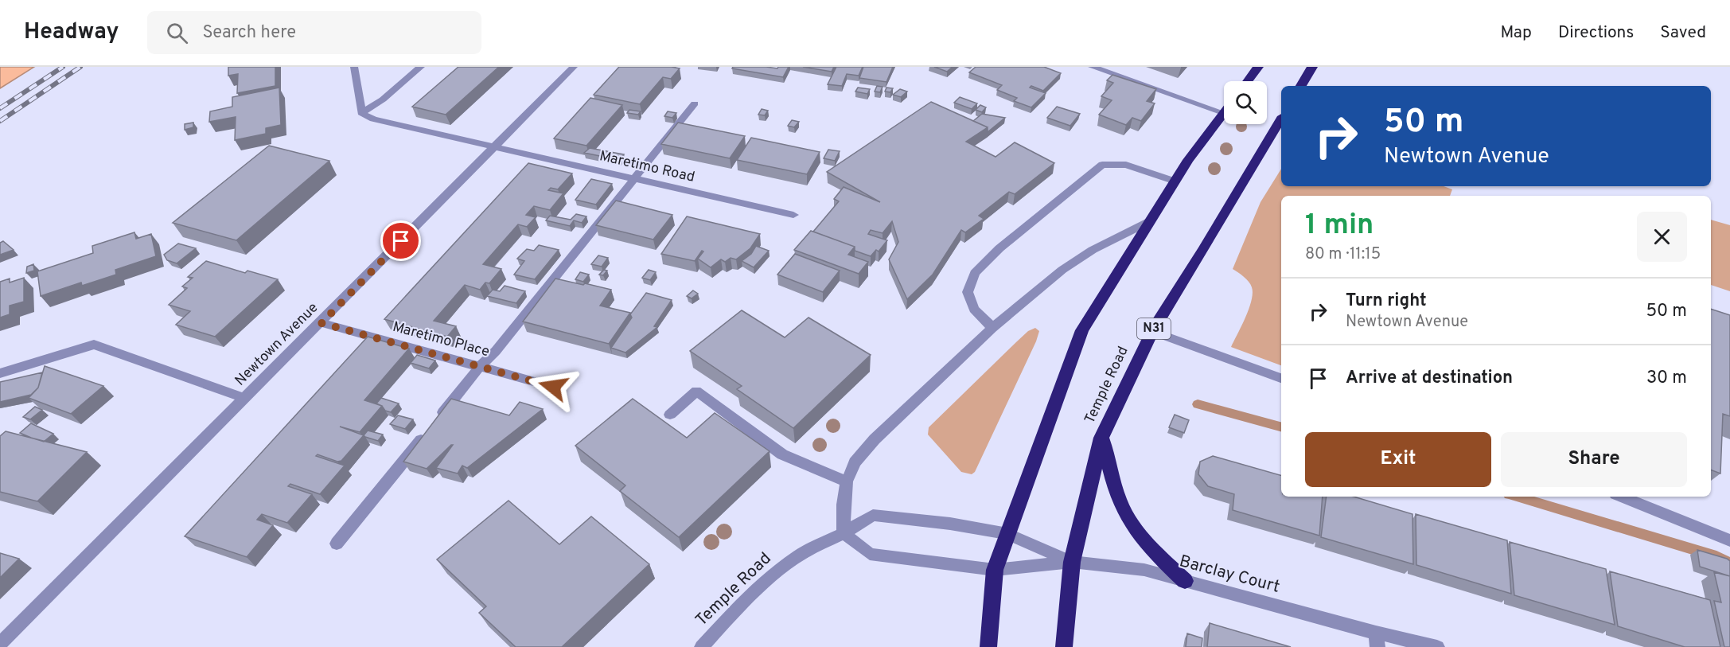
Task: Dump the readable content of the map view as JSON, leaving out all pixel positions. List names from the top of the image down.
{
  "streets": {
    "highway": ["N31", "Temple Road"],
    "street": [
      "Maretimo Road",
      "Maretimo Place",
      "Newtown Avenue",
      "Barclay Court"
    ]
  },
  "crossings": [
    ["Maretimo Road", "Newtown Avenue"],
    ["N31", "Temple Road"],
    ["N31", "Barclay Court"],
    ["Maretimo Place", "Newtown Avenue"],
    ["Temple Road", "Barclay Court"]
  ],
  "page": {
    "header": "Headway",
    "search": "Search here",
    "nav": ["Map", "Directions", "Saved"],
    "turn": ["50 m", "Newtown Avenue"],
    "heading": ["1 min", "80 m · 11:15"],
    "list": [
      {
        "name": "Turn right",
        "note": "Newtown Avenue",
        "value": "50 m"
      },
      {
        "name": "Arrive at destination",
        "value": "30 m"
      }
    ],
    "buttons": ["Exit", "Share"]
  }
}
